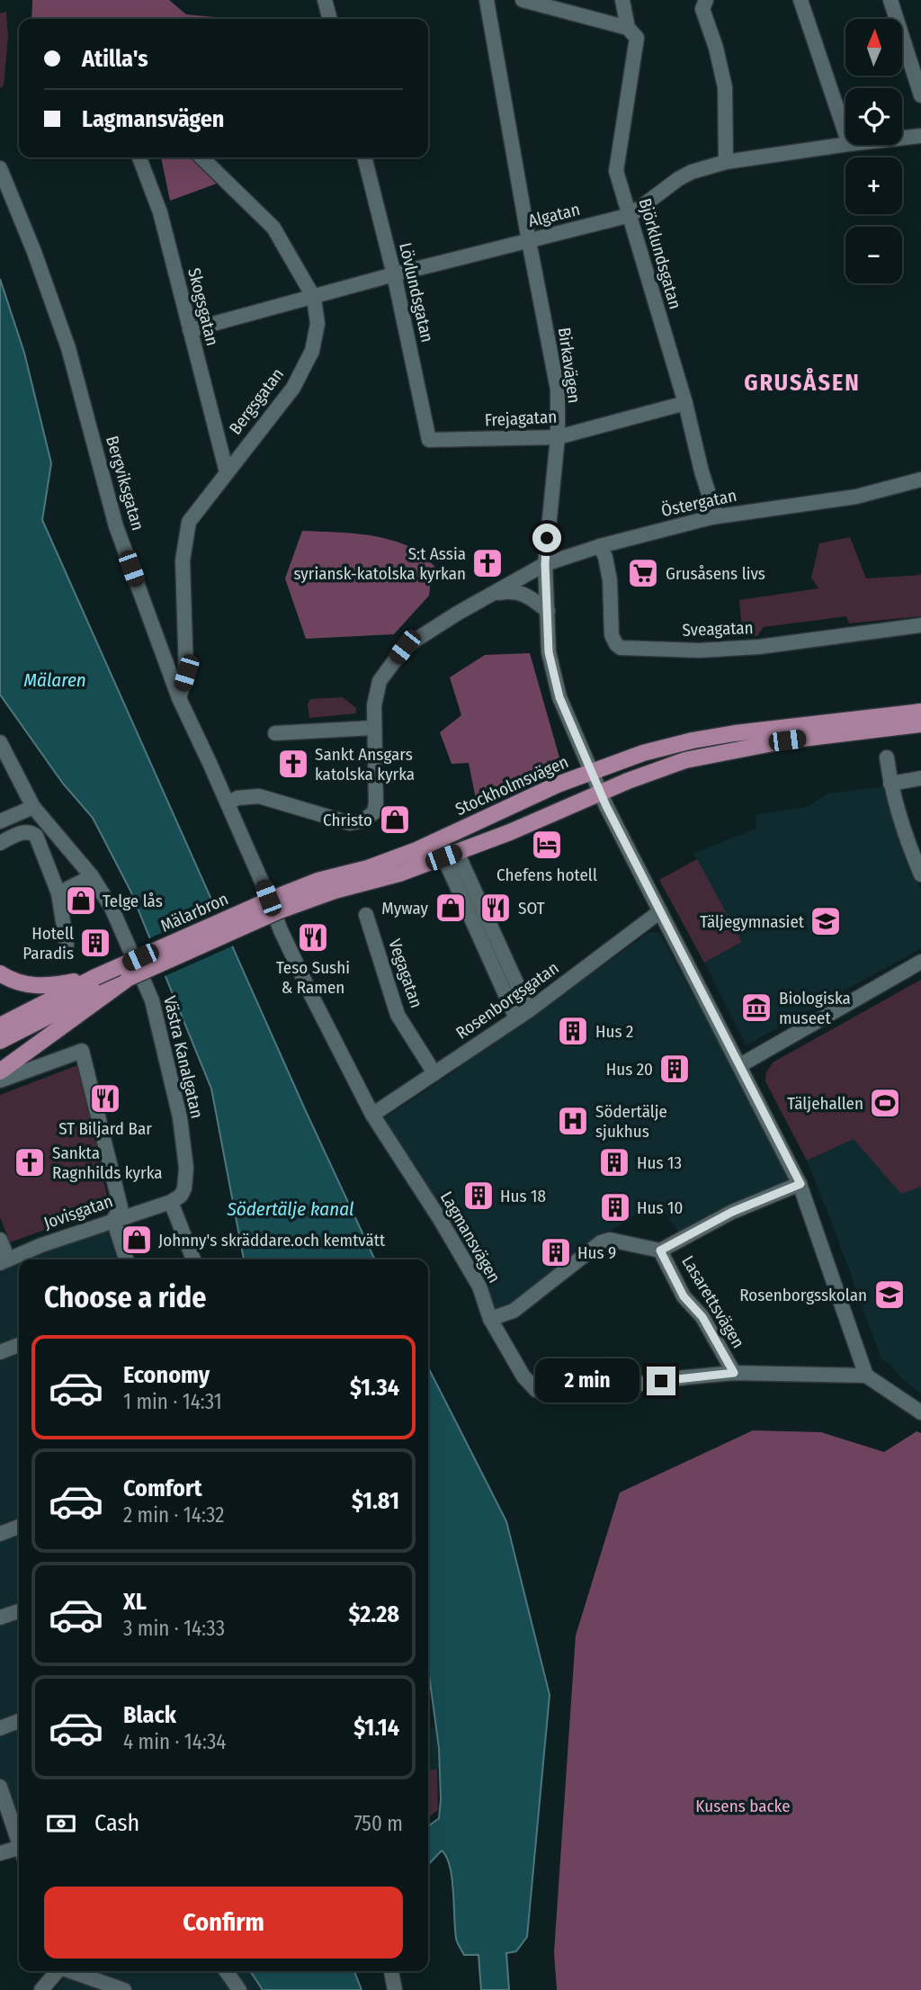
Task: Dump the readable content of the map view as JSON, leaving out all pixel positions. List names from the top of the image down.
{
  "streets": {
    "main road": ["Stockholmsvägen", "Mälarbron"],
    "street": [
      "Algatan",
      "Björklundsgatan",
      "Lövlundsgatan",
      "Skogsgatan",
      "Birkavägen",
      "Bergsgatan",
      "Frejagatan",
      "Bergviksgatan",
      "Östergatan",
      "Sveagatan",
      "Vegagatan",
      "Rosenborgsgatan",
      "Västra Kanalgatan",
      "Jovisgatan",
      "Lagmansvägen",
      "Lasarettsvägen"
    ]
  },
  "crossings": [
    ["Algatan", "Björklundsgatan"],
    ["Algatan", "Lövlundsgatan"],
    ["Algatan", "Skogsgatan"],
    ["Algatan", "Birkavägen"],
    ["Algatan", "Bergsgatan"],
    ["Björklundsgatan", "Frejagatan"],
    ["Björklundsgatan", "Östergatan"],
    ["Lövlundsgatan", "Frejagatan"],
    ["Skogsgatan", "Bergsgatan"],
    ["Birkavägen", "Frejagatan"],
    ["Birkavägen", "Östergatan"],
    ["Birkavägen", "Stockholmsvägen"],
    ["Birkavägen", "Rosenborgsgatan"],
    ["Birkavägen", "Lagmansvägen"],
    ["Bergsgatan", "Bergviksgatan"],
    ["Bergviksgatan", "Östergatan"],
    ["Bergviksgatan", "Lagmansvägen"],
    ["Östergatan", "Sveagatan"],
    ["Östergatan", "Lagmansvägen"],
    ["Stockholmsvägen", "Mälarbron"],
    ["Vegagatan", "Rosenborgsgatan"],
    ["Rosenborgsgatan", "Lagmansvägen"],
    ["Västra Kanalgatan", "Jovisgatan"],
    ["Lagmansvägen", "Lasarettsvägen"]
  ],
  "districts": ["GRUSÅSEN"],
  "water": ["Mälaren", "Södertälje kanal"],
  "parks": ["Kusens backe"],
  "places": {
    "church": ["S:t Assia syriansk-katolska kyrkan", "Sankt Ansgars katolska kyrka", "Sankta Ragnhilds kyrka"],
    "supermarket": ["Grusåsens livs"],
    "shop": [
      "Christo",
      "Telge lås",
      "Myway",
      "Johnny's skräddare.och kemtvätt"
    ],
    "hotel": ["Chefens hotell"],
    "restaurant": ["SOT", "Teso Sushi & Ramen", "ST Biljard Bar"],
    "school or university": ["Täljegymnasiet", "Rosenborgsskolan"],
    "building": [
      "Hotell Paradis",
      "Hus 2",
      "Hus 20",
      "Hus 13",
      "Hus 18",
      "Hus 10",
      "Hus 9"
    ],
    "museum": ["Biologiska museet"],
    "sports": ["Täljehallen"],
    "hospital": ["Södertälje sjukhus"]
  },
  "north": "top",
  "page": {
    "map_buttons": ["+", "−"],
    "banner": ["Atilla's", "Lagmansvägen"],
    "heading": "Choose a ride",
    "list": [
      {
        "name": "Economy",
        "note": "1 min · 14:31",
        "value": "$1.34"
      },
      {
        "name": "Comfort",
        "note": "2 min · 14:32",
        "value": "$1.81"
      },
      {
        "name": "XL",
        "note": "3 min · 14:33",
        "value": "$2.28"
      },
      {
        "name": "Black",
        "note": "4 min · 14:34",
        "value": "$1.14"
      }
    ],
    "bubble": "2 min",
    "pay": ["Cash", "750 m"],
    "buttons": "Confirm"
  }
}
